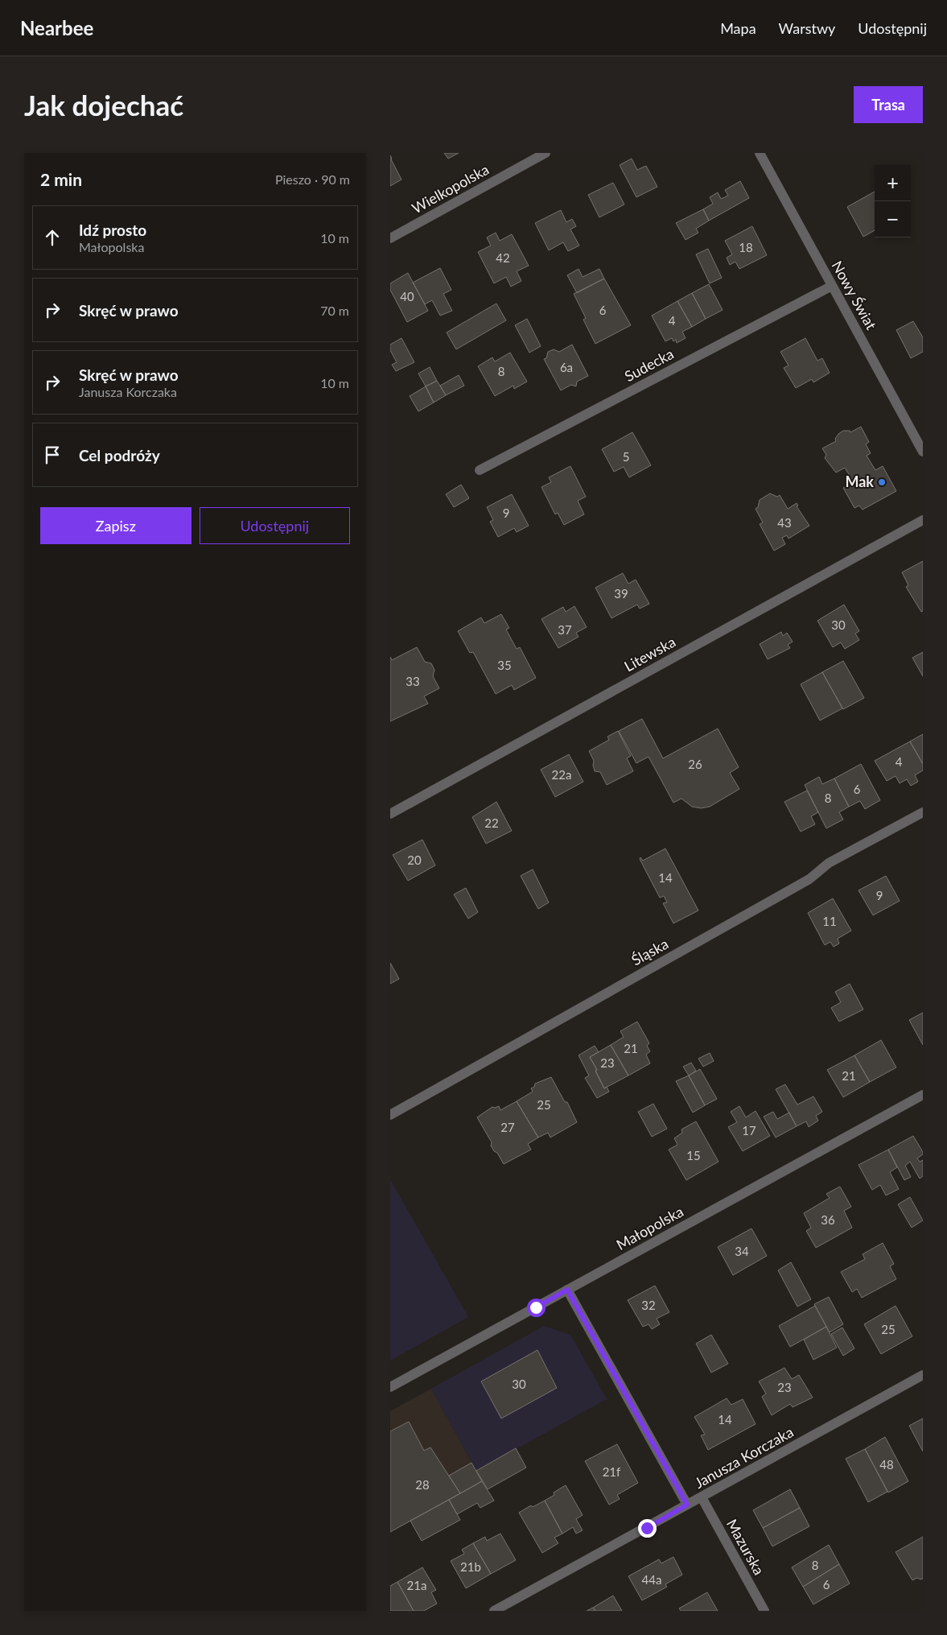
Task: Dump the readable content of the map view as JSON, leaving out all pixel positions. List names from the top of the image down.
{
  "streets": {
    "street": [
      "Wielkopolska",
      "Nowy Świat",
      "Sudecka",
      "Litewska",
      "Śląska",
      "Małopolska",
      "Janusza Korczaka",
      "Mazurska"
    ]
  },
  "crossings": [
    ["Nowy Świat", "Sudecka"],
    ["Janusza Korczaka", "Mazurska"]
  ],
  "places": ["Mak"],
  "house_numbers": [
    "18",
    "42",
    "40",
    "6",
    "4",
    "6a",
    "8",
    "5",
    "9",
    "43",
    "39",
    "30",
    "37",
    "35",
    "33",
    "4",
    "26",
    "22a",
    "6",
    "8",
    "22",
    "20",
    "14",
    "9",
    "11",
    "21",
    "23",
    "21",
    "25",
    "27",
    "17",
    "15",
    "36",
    "34",
    "32",
    "25",
    "30",
    "23",
    "14",
    "48",
    "21f",
    "28",
    "8",
    "21b",
    "44a",
    "6",
    "21a"
  ],
  "page": {
    "header": "Nearbee",
    "nav": ["Mapa", "Warstwy", "Udostępnij"],
    "buttons": [
      "Trasa",
      ["Zapisz", "Udostępnij"]
    ],
    "title": "Jak dojechać",
    "heading": ["2 min", "Pieszo · 90 m"],
    "map_buttons": ["+", "−"],
    "list": [
      ["Idź prosto", "Małopolska", "10 m"],
      ["Skręć w prawo", "70 m"],
      ["Skręć w prawo", "Janusza Korczaka", "10 m"],
      "Cel podróży"
    ]
  }
}
